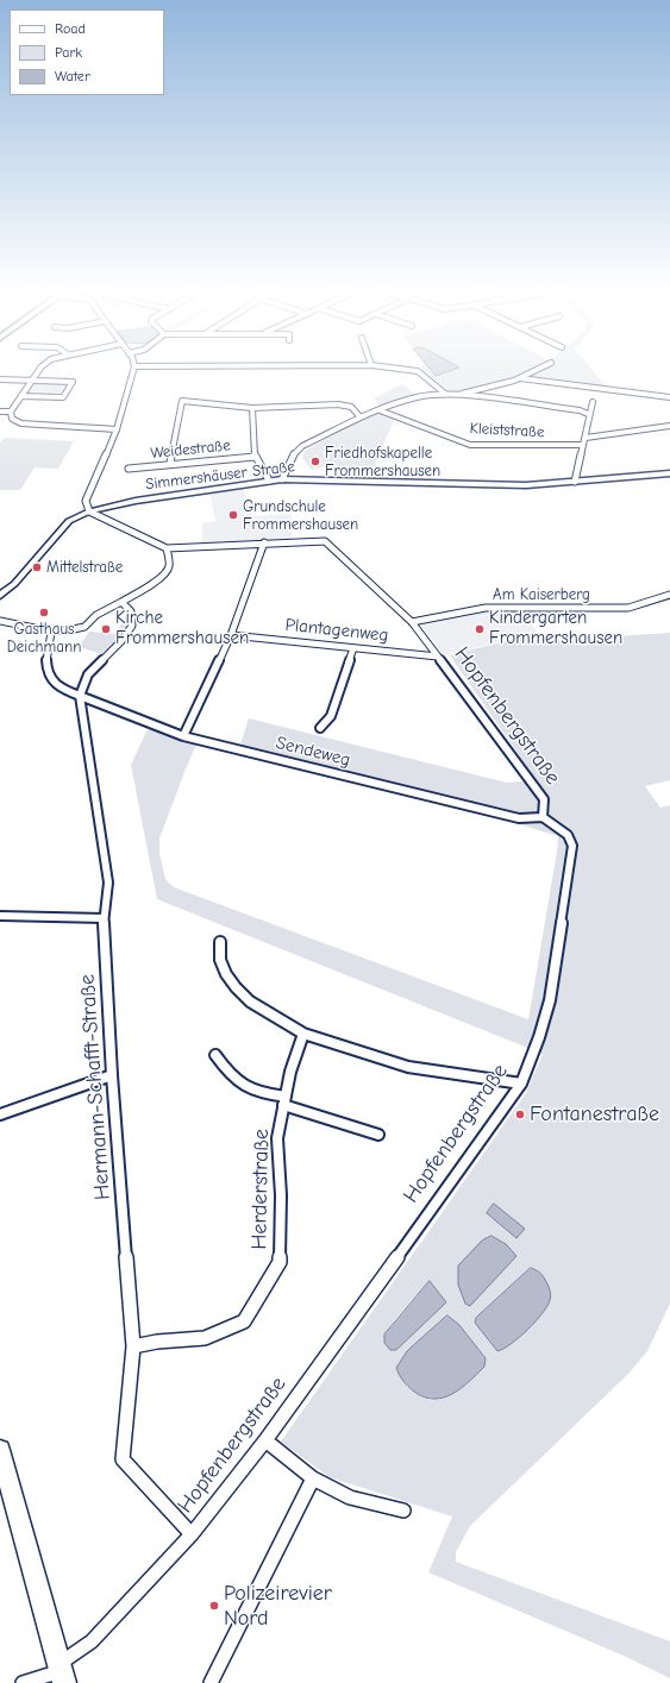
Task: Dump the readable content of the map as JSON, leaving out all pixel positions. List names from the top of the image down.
{
  "streets": {
    "street": [
      "Kleiststraße",
      "Weidestraße",
      "Simmershäuser Straße",
      "Am Kaiserberg",
      "Plantagenweg",
      "Hopfenbergstraße",
      "Sendeweg",
      "Hermann-Schafft-Straße",
      "Herderstraße"
    ]
  },
  "crossings": [
    ["Am Kaiserberg", "Hopfenbergstraße"],
    ["Plantagenweg", "Hopfenbergstraße"],
    ["Hopfenbergstraße", "Sendeweg"],
    ["Hopfenbergstraße", "Hermann-Schafft-Straße"],
    ["Sendeweg", "Hermann-Schafft-Straße"],
    ["Hermann-Schafft-Straße", "Herderstraße"]
  ],
  "places": [
    "Friedhofskapelle Frommershausen",
    "Grundschule Frommershausen",
    "Mittelstraße",
    "Gasthaus Deichmann",
    "Kirche Frommershausen",
    "Kindergarten Frommershausen",
    "Fontanestraße",
    "Polizeirevier Nord"
  ],
  "legend": ["Road", "Park", "Water"]
}
